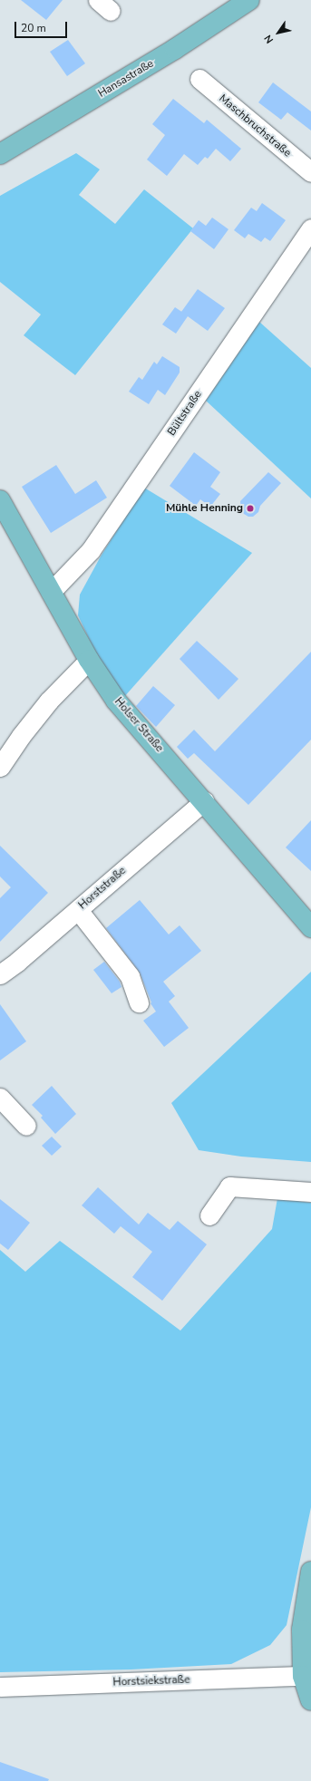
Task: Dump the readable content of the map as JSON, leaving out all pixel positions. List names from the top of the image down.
{
  "streets": {
    "main road": ["Hansastraße", "Holser Straße"],
    "street": [
      "Maschbruchstraße",
      "Bültstraße",
      "Horststraße",
      "Horstsiekstraße"
    ]
  },
  "crossings": [
    ["Bültstraße", "Holser Straße"],
    ["Holser Straße", "Horststraße"]
  ],
  "places": ["Mühle Henning"],
  "scale_bar": "20 m",
  "north": "bottom left"
}
